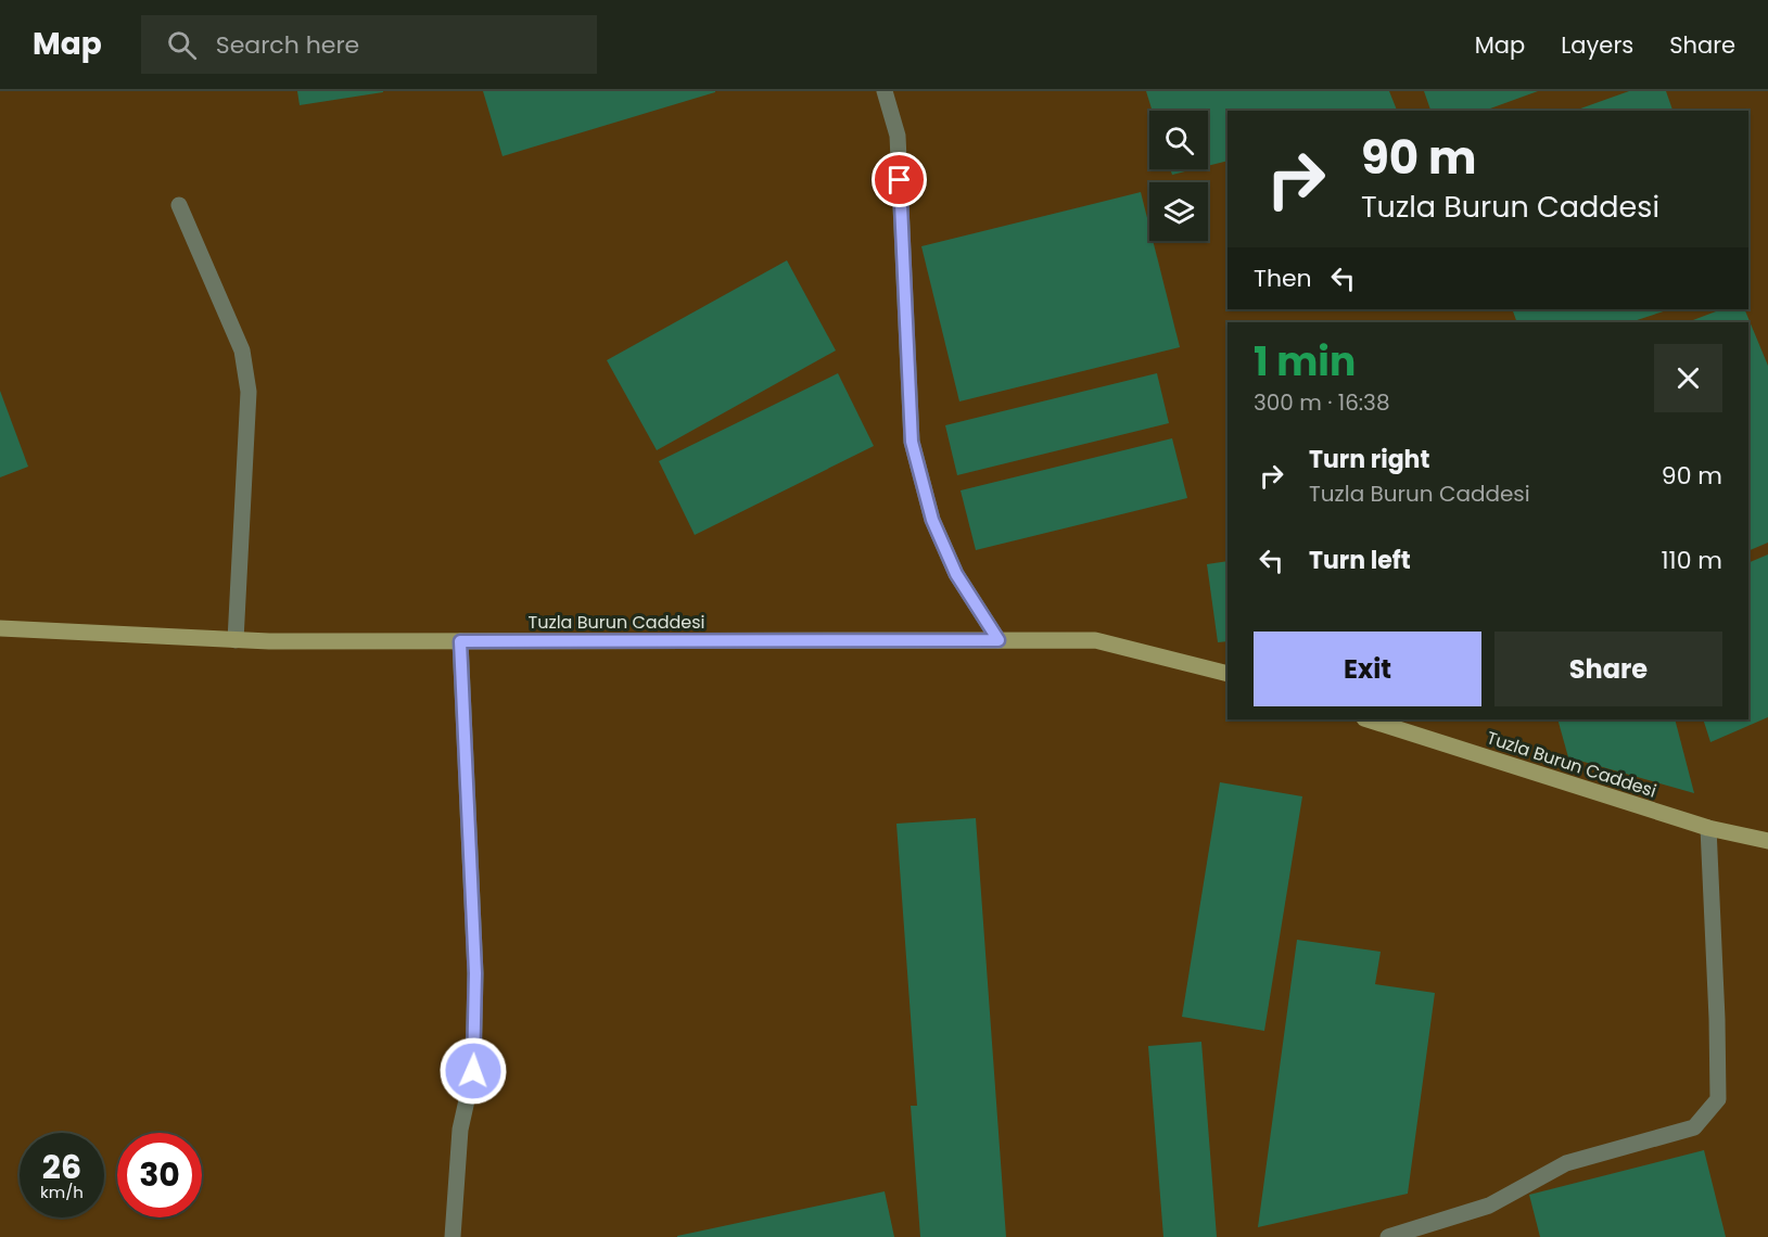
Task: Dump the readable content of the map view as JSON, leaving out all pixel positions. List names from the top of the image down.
{
  "streets": {
    "main road": ["Tuzla Burun Caddesi"]
  },
  "page": {
    "header": "Map",
    "search": "Search here",
    "nav": ["Map", "Layers", "Share"],
    "turn": ["90 m", "Tuzla Burun Caddesi"],
    "then": "Then",
    "heading": ["1 min", "300 m · 16:38"],
    "list": [
      {
        "name": "Turn right",
        "note": "Tuzla Burun Caddesi",
        "value": "90 m"
      },
      {
        "name": "Turn left",
        "value": "110 m"
      }
    ],
    "buttons": ["Exit", "Share"],
    "speed": "26 km/h",
    "limit": "30"
  }
}
